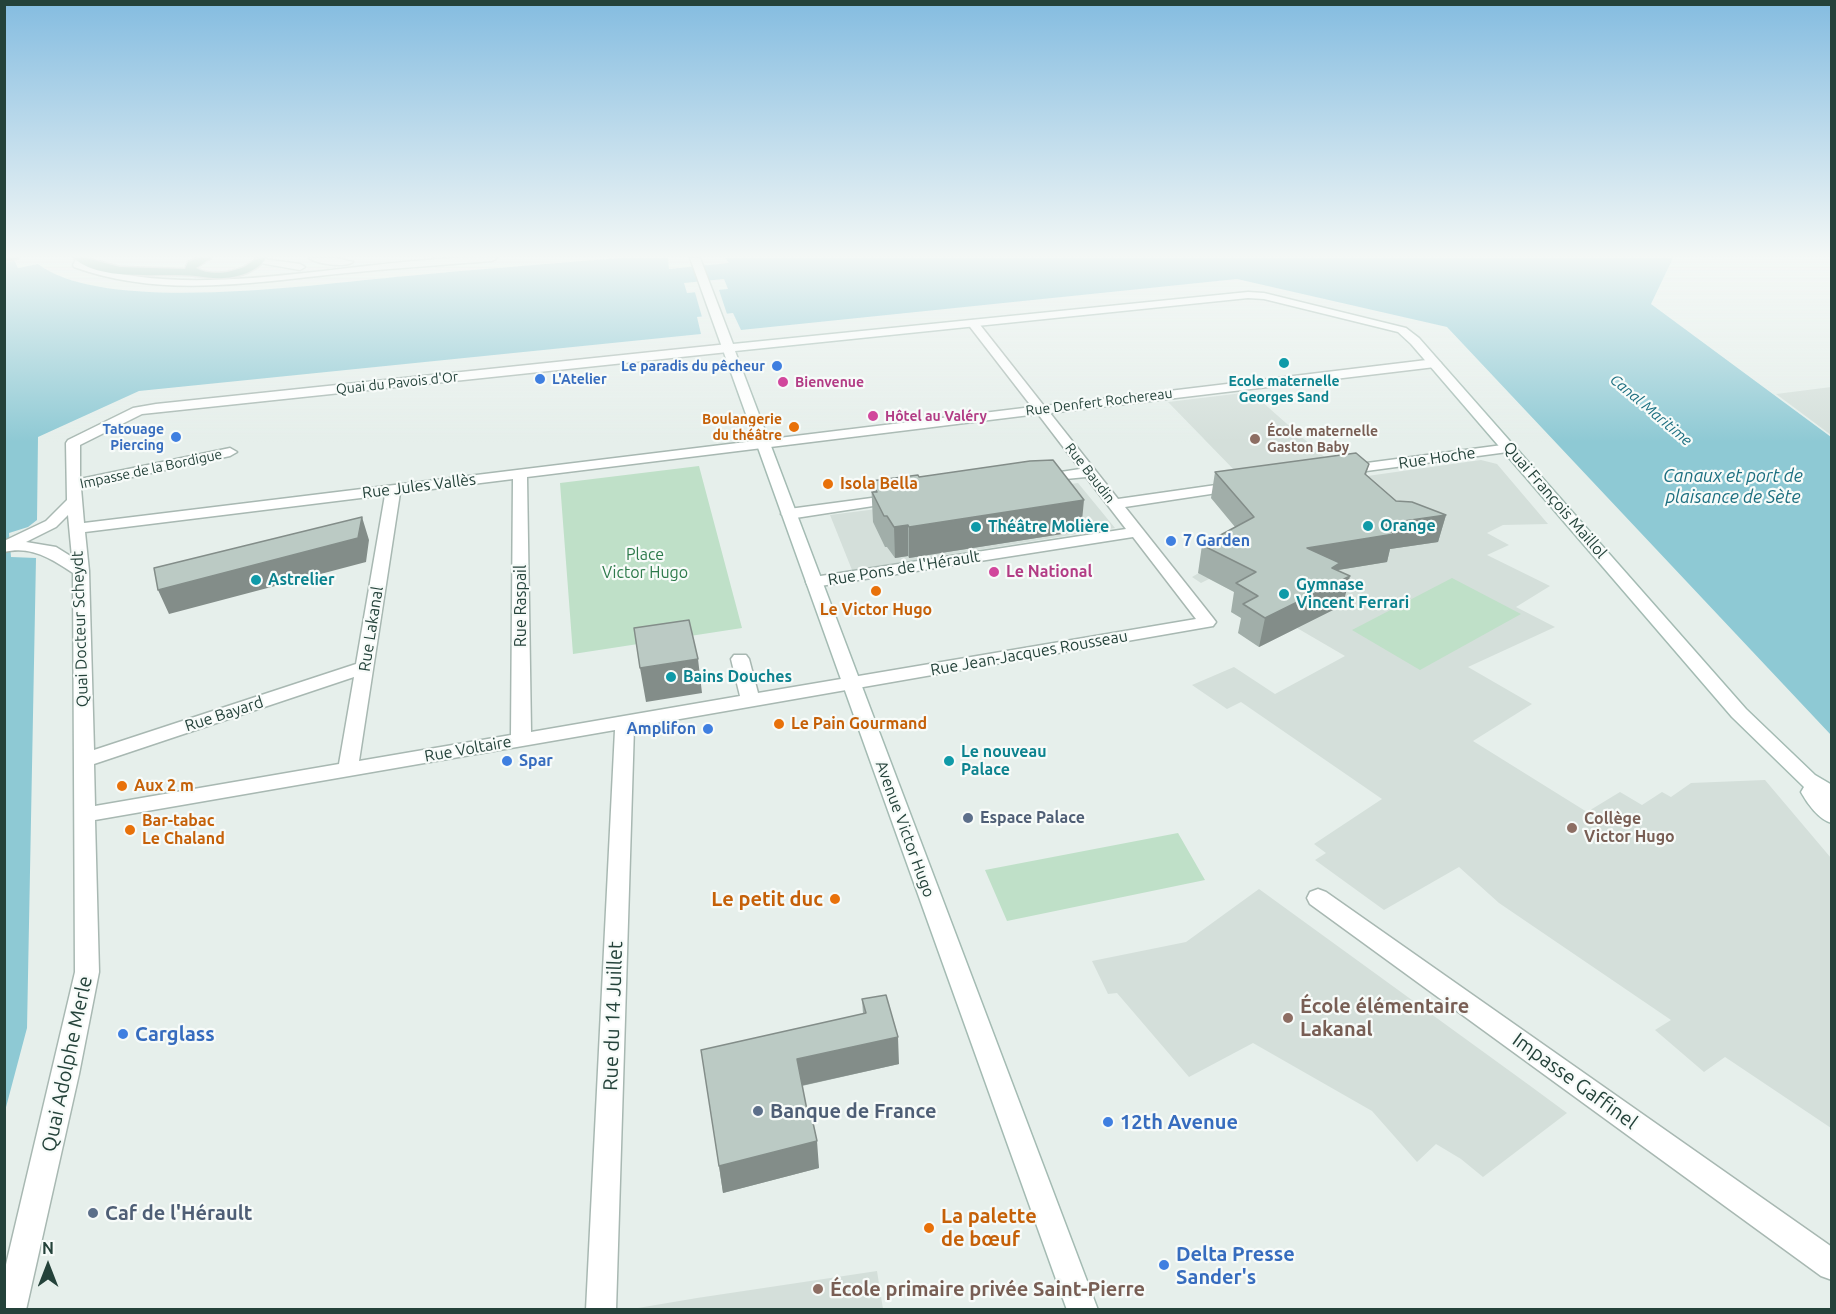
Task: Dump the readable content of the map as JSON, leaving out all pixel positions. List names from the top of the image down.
{
  "streets": {
    "street": [
      "Quai du Pavois d'Or",
      "Rue Denfert Rochereau",
      "Rue Hoche",
      "Impasse de la Bordigue",
      "Rue Baudin",
      "Rue Jules Vallès",
      "Quai François Maillol",
      "Rue Pons de l'Hérault",
      "Rue Raspail",
      "Quai Docteur Scheydt",
      "Rue Lakanal",
      "Rue Jean-Jacques Rousseau",
      "Rue Bayard",
      "Rue Voltaire",
      "Avenue Victor Hugo",
      "Rue du 14 Juillet",
      "Quai Adolphe Merle",
      "Impasse Gaffinel"
    ]
  },
  "crossings": [
    ["Quai du Pavois d'Or", "Rue Baudin"],
    ["Quai du Pavois d'Or", "Quai François Maillol"],
    ["Quai du Pavois d'Or", "Quai Docteur Scheydt"],
    ["Quai du Pavois d'Or", "Avenue Victor Hugo"],
    ["Rue Denfert Rochereau", "Rue Baudin"],
    ["Rue Denfert Rochereau", "Rue Jules Vallès"],
    ["Rue Denfert Rochereau", "Quai François Maillol"],
    ["Rue Denfert Rochereau", "Avenue Victor Hugo"],
    ["Rue Hoche", "Quai François Maillol"],
    ["Impasse de la Bordigue", "Quai Docteur Scheydt"],
    ["Rue Baudin", "Quai François Maillol"],
    ["Rue Baudin", "Rue Pons de l'Hérault"],
    ["Rue Baudin", "Rue Jean-Jacques Rousseau"],
    ["Rue Jules Vallès", "Rue Raspail"],
    ["Rue Jules Vallès", "Quai Docteur Scheydt"],
    ["Rue Jules Vallès", "Rue Lakanal"],
    ["Rue Jules Vallès", "Avenue Victor Hugo"],
    ["Rue Pons de l'Hérault", "Avenue Victor Hugo"],
    ["Rue Raspail", "Rue Voltaire"],
    ["Quai Docteur Scheydt", "Rue Bayard"],
    ["Quai Docteur Scheydt", "Rue Voltaire"],
    ["Quai Docteur Scheydt", "Quai Adolphe Merle"],
    ["Rue Lakanal", "Rue Bayard"],
    ["Rue Lakanal", "Rue Voltaire"],
    ["Rue Jean-Jacques Rousseau", "Rue Voltaire"],
    ["Rue Jean-Jacques Rousseau", "Avenue Victor Hugo"],
    ["Rue Voltaire", "Avenue Victor Hugo"],
    ["Rue Voltaire", "Rue du 14 Juillet"],
    ["Rue Voltaire", "Quai Adolphe Merle"]
  ],
  "water": ["Canal Maritime", "Canaux et port de plaisance de Sète"],
  "parks": ["Place Victor Hugo"],
  "places": [
    "Ecole maternelle Georges Sand",
    "Le paradis du pêcheur",
    "L'Atelier",
    "Bienvenue",
    "Hôtel au Valéry",
    "Boulangerie du théâtre",
    "Tatouage Piercing",
    "École maternelle Gaston Baby",
    "Isola Bella",
    "Orange",
    "Théâtre Molière",
    "7 Garden",
    "Le National",
    "Astrelier",
    "Le Victor Hugo",
    "Gymnase Vincent Ferrari",
    "Bains Douches",
    "Le Pain Gourmand",
    "Amplifon",
    "Spar",
    "Le nouveau Palace",
    "Aux 2 m",
    "Espace Palace",
    "Collège Victor Hugo",
    "Bar-tabac Le Chaland",
    "Le petit duc",
    "École élémentaire Lakanal",
    "Carglass",
    "Banque de France",
    "12th Avenue",
    "Caf de l'Hérault",
    "La palette de bœuf",
    "Delta Presse Sander's",
    "École primaire privée Saint-Pierre"
  ],
  "north": "top"
}
